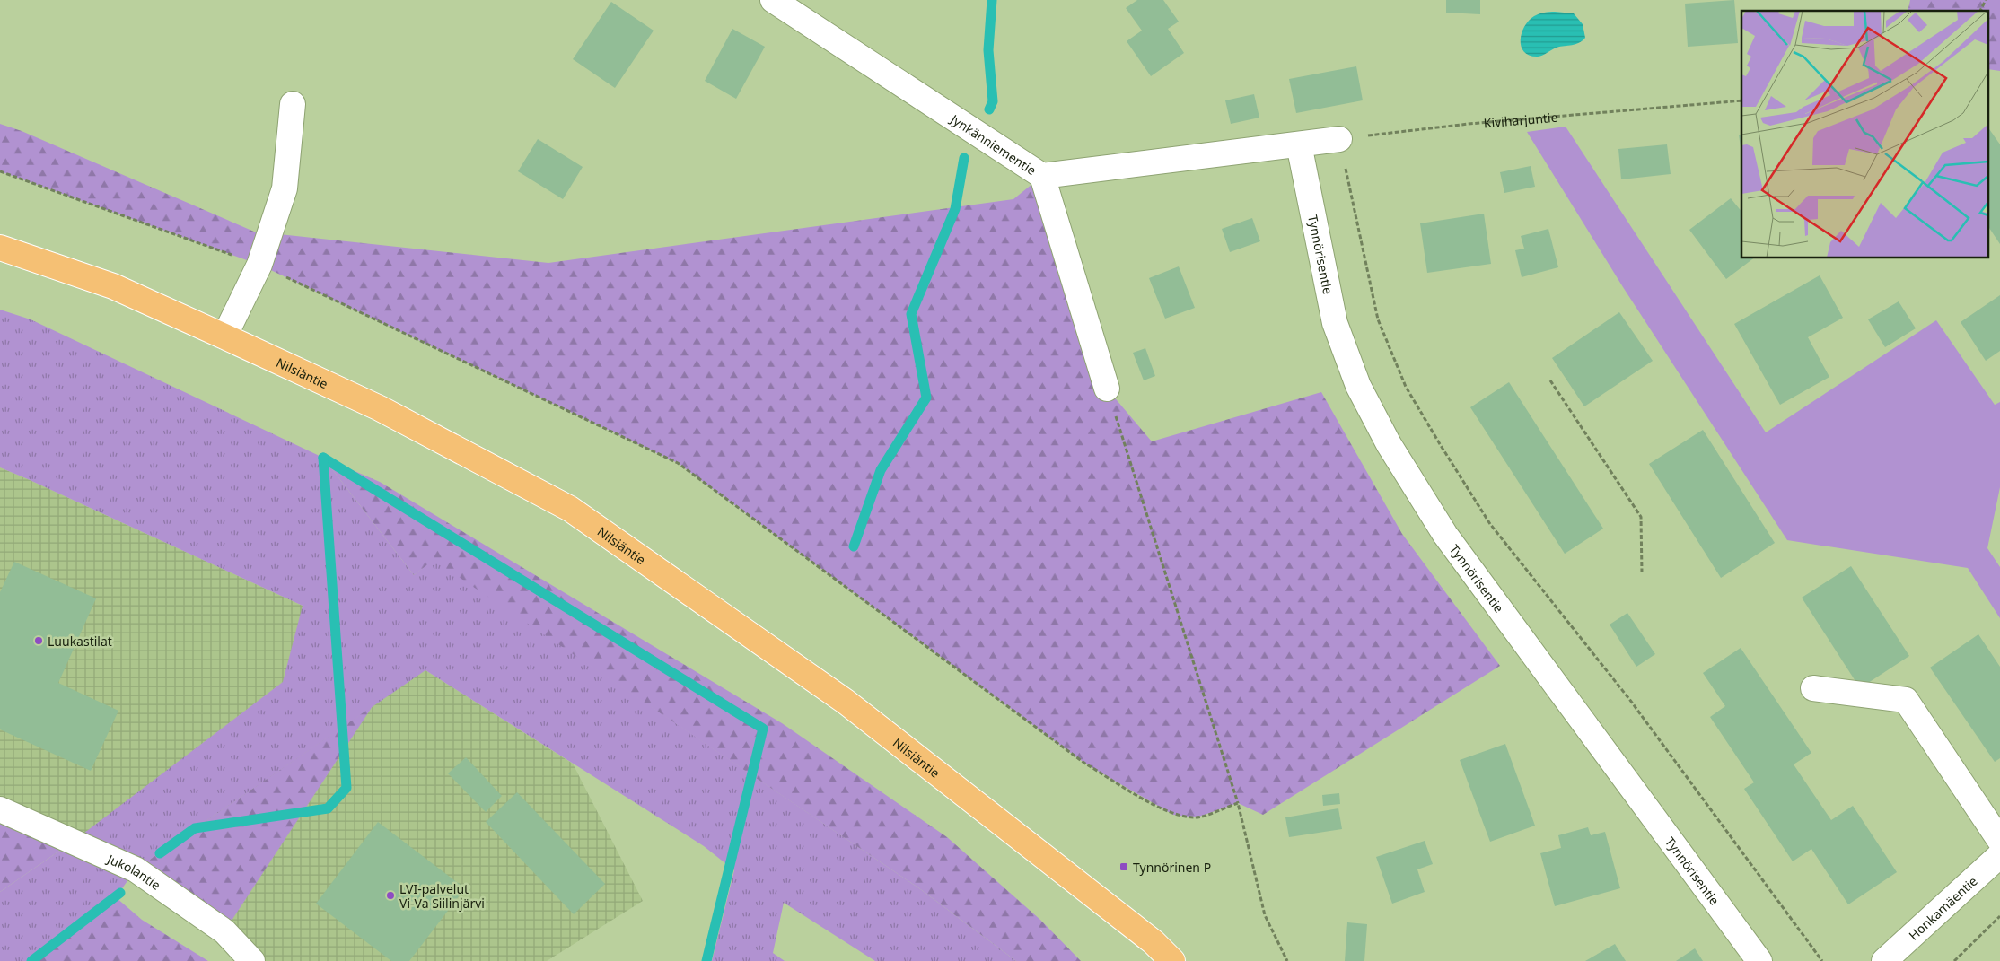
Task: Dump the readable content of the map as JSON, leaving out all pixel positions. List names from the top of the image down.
{
  "streets": {
    "main road": ["Nilsiäntie"],
    "street": [
      "Jynkänniementie",
      "Tynnörisentie",
      "Jukolantie",
      "Honkamäentie"
    ],
    "path": ["Kiviharjuntie"]
  },
  "crossings": [
    ["Jynkänniementie", "Tynnörisentie"]
  ],
  "places": {
    "other": ["Luukastilat", "LVI-palvelut Vi-Va Siilinjärvi"],
    "transit": ["Tynnörinen P"]
  }
}
